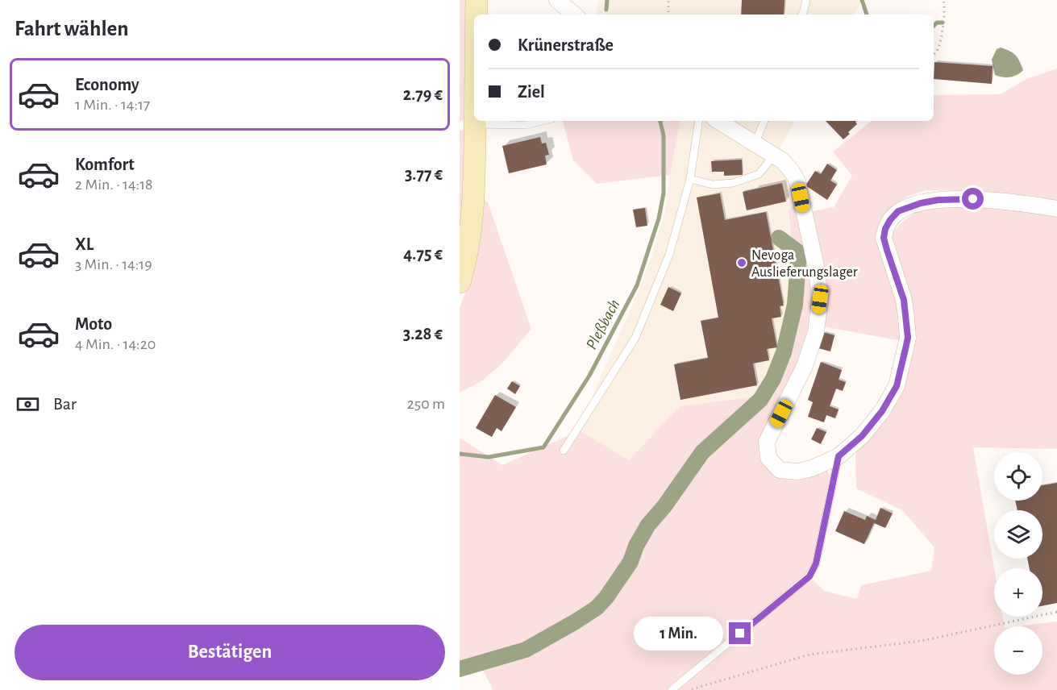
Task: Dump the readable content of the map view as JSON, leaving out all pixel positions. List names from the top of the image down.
{
  "water": ["Pleßbach"],
  "places": ["Nevoga Auslieferungslager"],
  "page": {
    "heading": "Fahrt wählen",
    "banner": ["Krünerstraße", "Ziel"],
    "list": [
      {
        "name": "Economy",
        "note": "1 Min. · 14:17",
        "value": "2.79 €"
      },
      {
        "name": "Komfort",
        "note": "2 Min. · 14:18",
        "value": "3.77 €"
      },
      {
        "name": "XL",
        "note": "3 Min. · 14:19",
        "value": "4.75 €"
      },
      {
        "name": "Moto",
        "note": "4 Min. · 14:20",
        "value": "3.28 €"
      }
    ],
    "pay": ["Bar", "250 m"],
    "map_buttons": ["+", "−"],
    "buttons": "Bestätigen",
    "bubble": "1 Min."
  }
}
